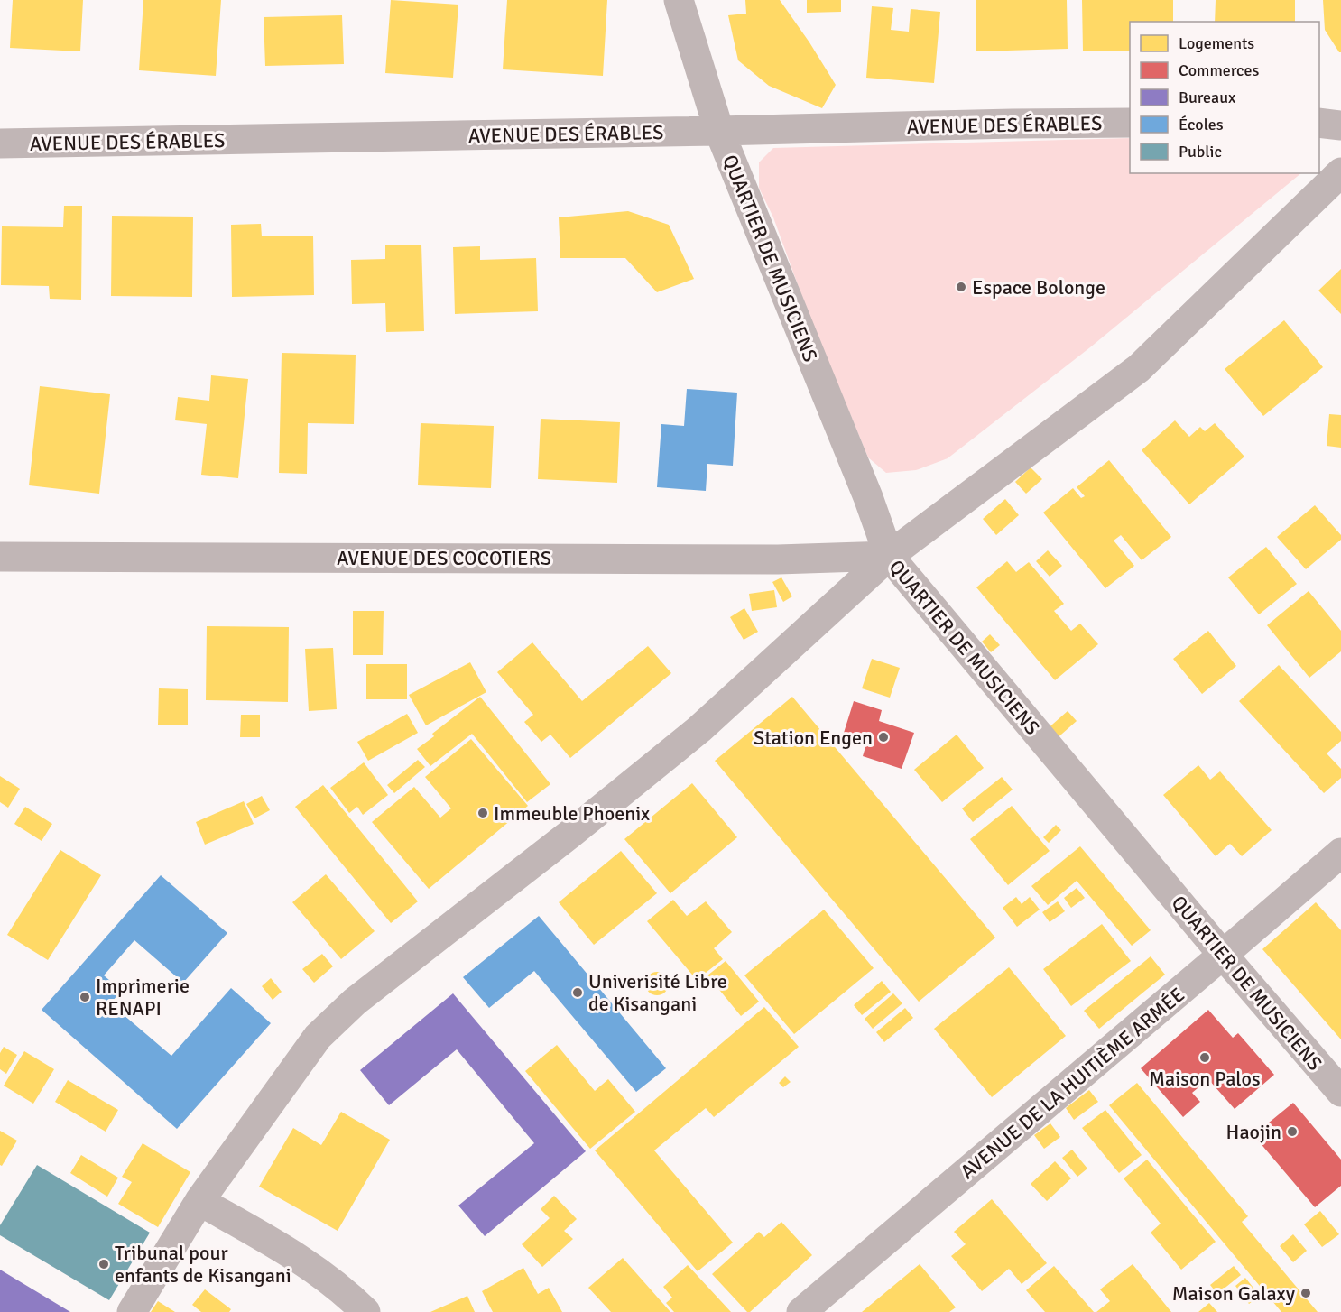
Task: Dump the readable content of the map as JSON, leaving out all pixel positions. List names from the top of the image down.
{
  "streets": {
    "street": [
      "AVENUE DES ÉRABLES",
      "QUARTIER DE MUSICIENS",
      "AVENUE DES COCOTIERS",
      "AVENUE DE LA HUITIÈME ARMÉE"
    ]
  },
  "crossings": [
    ["AVENUE DES ÉRABLES", "QUARTIER DE MUSICIENS"],
    ["QUARTIER DE MUSICIENS", "AVENUE DES COCOTIERS"],
    ["QUARTIER DE MUSICIENS", "AVENUE DE LA HUITIÈME ARMÉE"]
  ],
  "places": [
    "Espace Bolonge",
    "Station Engen",
    "Immeuble Phoenix",
    "Univerisité Libre de Kisangani",
    "Imprimerie RENAPI",
    "Maison Palos",
    "Haojin",
    "Tribunal pour enfants de Kisangani",
    "Maison Galaxy"
  ],
  "legend": [
    "Logements",
    "Commerces",
    "Bureaux",
    "Écoles",
    "Public"
  ]
}
